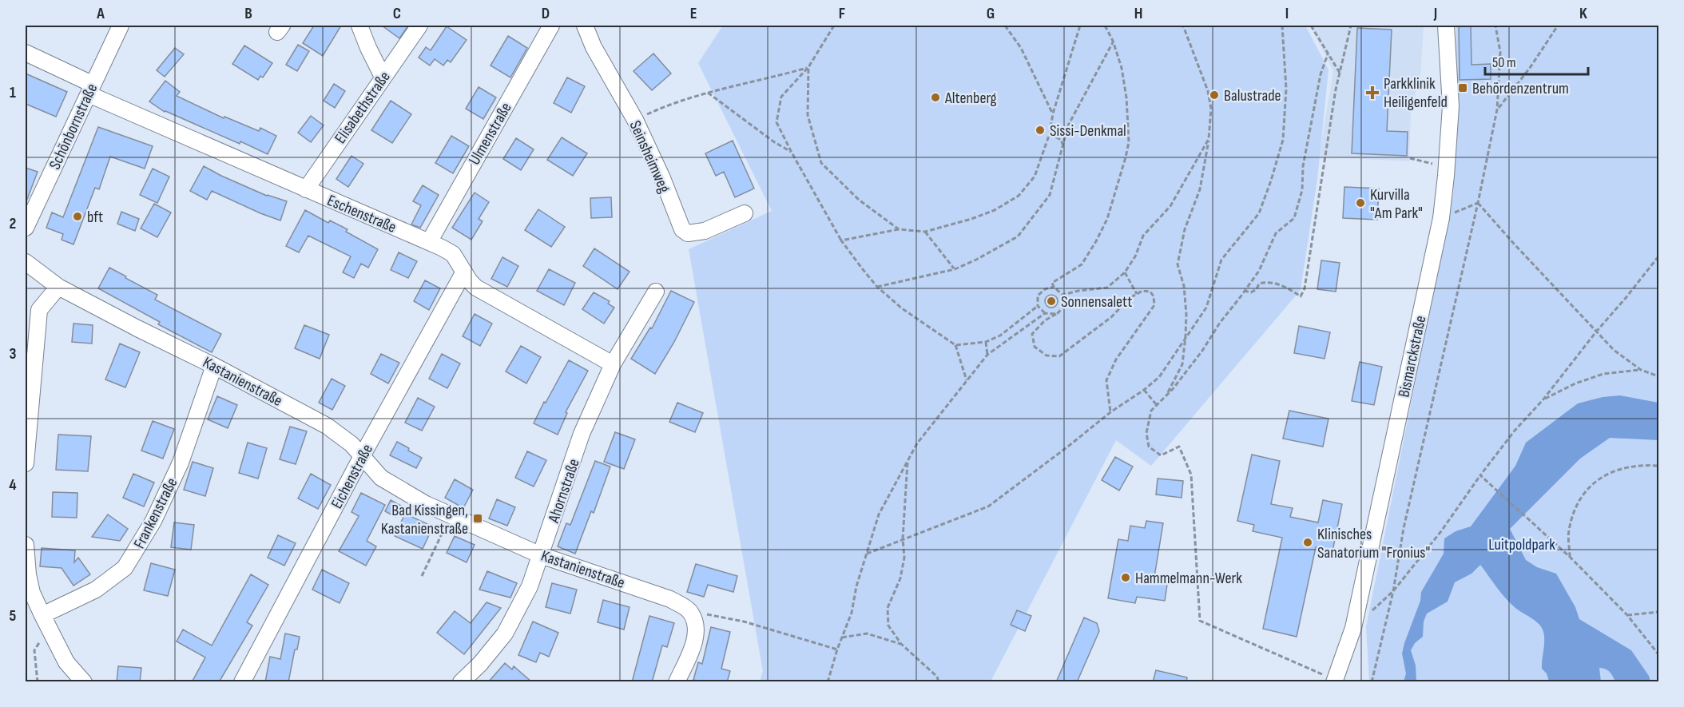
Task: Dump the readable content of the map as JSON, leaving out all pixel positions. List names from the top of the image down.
{
  "streets": {
    "street": [
      "Elisabethstraße",
      "Schönbornstraße",
      "Ulmenstraße",
      "Seinsheimweg",
      "Eschenstraße",
      "Bismarckstraße",
      "Kastanienstraße",
      "Eichenstraße",
      "Ahornstraße",
      "Frankenstraße"
    ]
  },
  "crossings": [
    ["Elisabethstraße", "Eschenstraße"],
    ["Schönbornstraße", "Eschenstraße"],
    ["Ulmenstraße", "Eschenstraße"],
    ["Eschenstraße", "Eichenstraße"],
    ["Eschenstraße", "Ahornstraße"],
    ["Kastanienstraße", "Eichenstraße"],
    ["Kastanienstraße", "Ahornstraße"],
    ["Kastanienstraße", "Frankenstraße"]
  ],
  "parks": ["Luitpoldpark"],
  "places": {
    "transit": ["Behördenzentrum", "Bad Kissingen, Kastanienstraße"],
    "health": ["Parkklinik Heiligenfeld"],
    "other": [
      "Balustrade",
      "Altenberg",
      "Sissi-Denkmal",
      "Kurvilla \"Am Park\"",
      "bft",
      "Sonnensalett",
      "Klinisches Sanatorium \"Fronius\"",
      "Hammelmann-Werk"
    ]
  },
  "scale_bar": "50 m",
  "grid": {
    "columns": [
      "A",
      "B",
      "C",
      "D",
      "E",
      "F",
      "G",
      "H",
      "I",
      "J",
      "K"
    ],
    "rows": [
      "1",
      "2",
      "3",
      "4",
      "5"
    ]
  }
}
